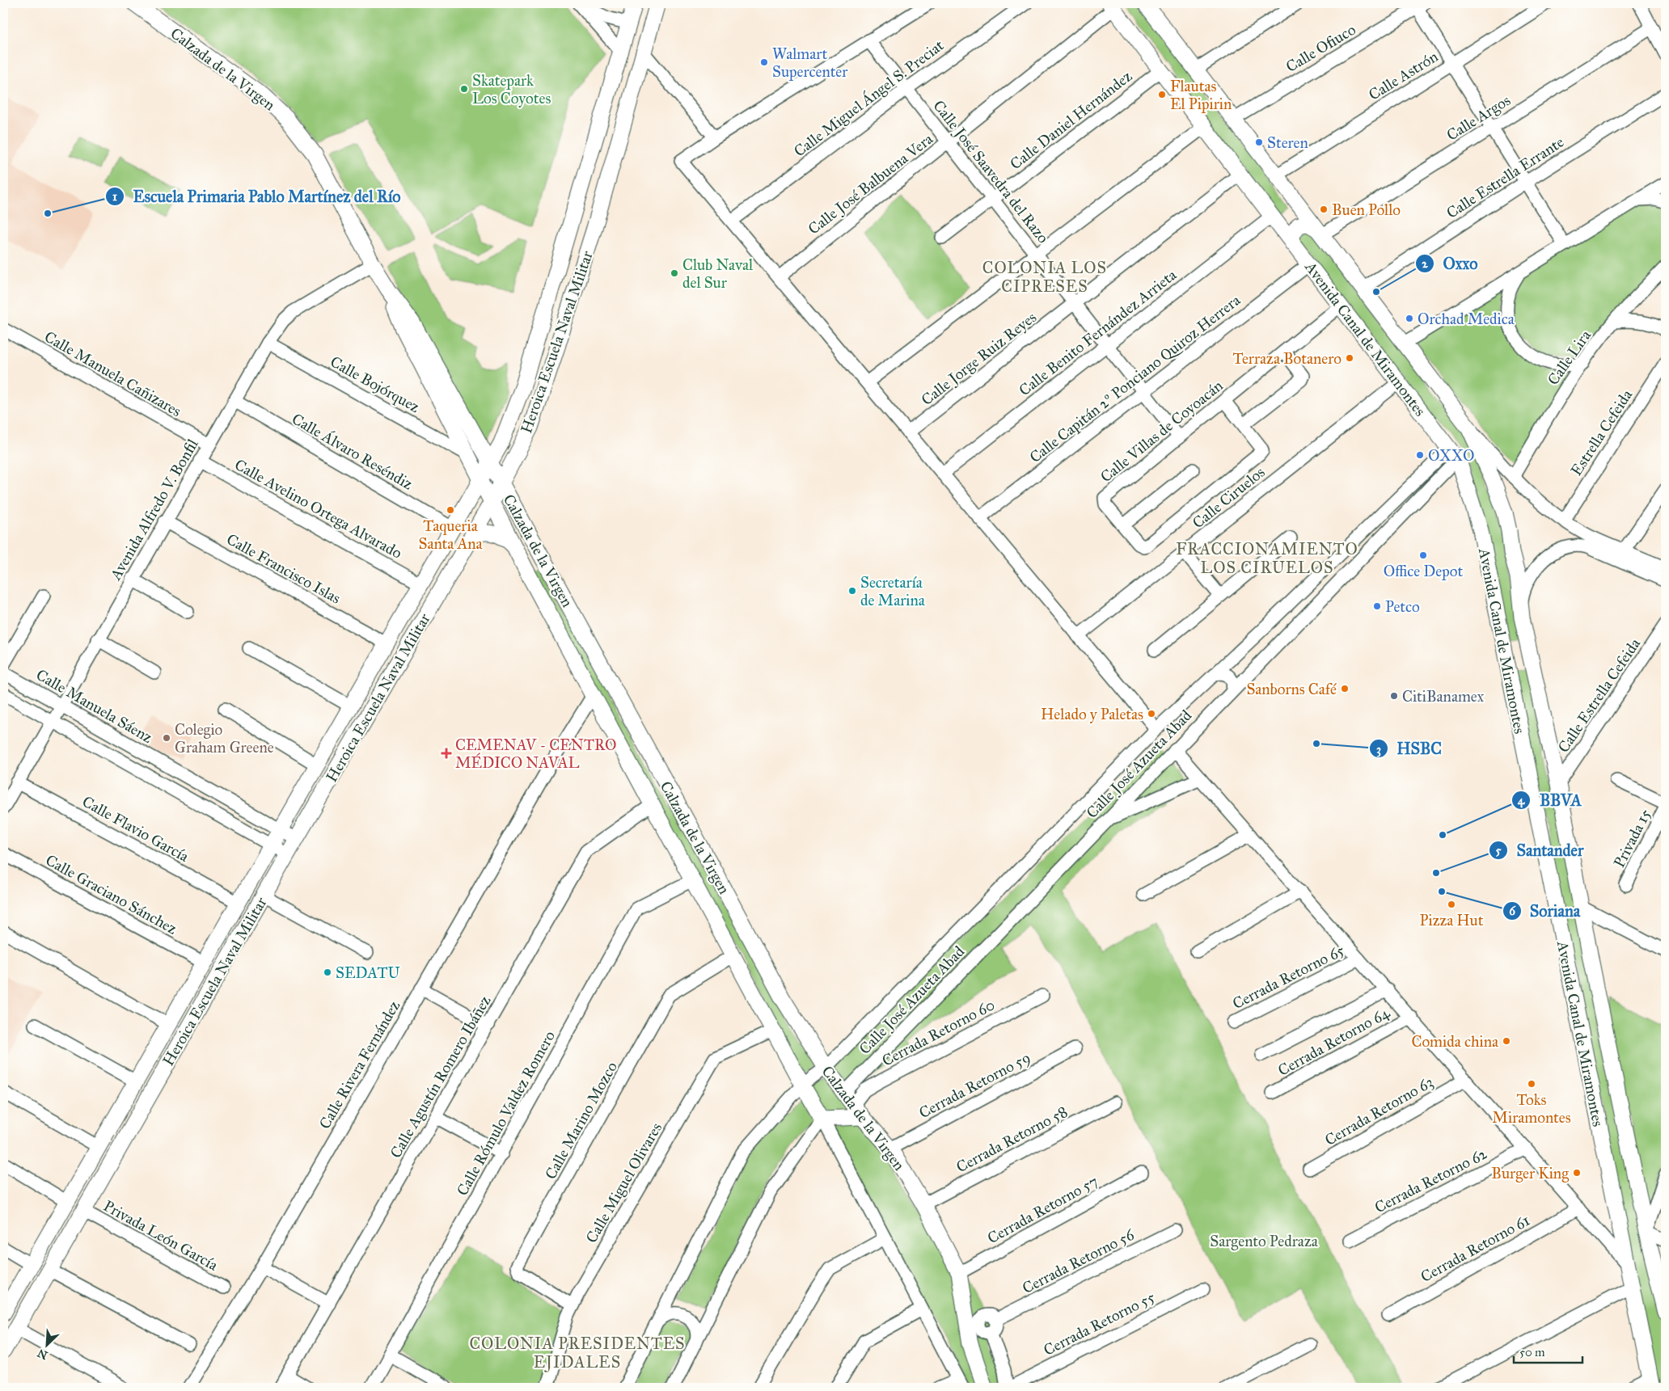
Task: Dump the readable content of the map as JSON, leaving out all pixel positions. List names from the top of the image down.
{
  "streets": {
    "main road": ["Calzada de la Virgen", "Avenida Canal de Miramontes", "Heroica Escuela Naval Militar"],
    "street": [
      "Calle Ofiuco",
      "Calle Astrón",
      "Calle Miguel Ángel S. Preciat",
      "Calle Argos",
      "Calle Daniel Hernández",
      "Calle José Saavedra del Razo",
      "Calle Estrella Errante",
      "Calle José Balbuena Vera",
      "Calle Benito Fernández Arrieta",
      "Calle Lira",
      "Calle Jorge Ruiz Reyes",
      "Calle Manuela Cañizares",
      "Calle Capitán 2º Ponciano Quiroz Herrera",
      "Calle Bojórquez",
      "Calle Villas de Coyoacán",
      "Estrella Cefeida",
      "Calle Álvaro Reséndiz",
      "Calle Ciruelos",
      "Calle Avelino Ortega Alvarado",
      "Avenida Alfredo V. Bonfil",
      "Calle Francisco Islas",
      "Calle Estrella Cefeida",
      "Calle Manuela Sáenz",
      "Calle José Azueta Abad",
      "Calle Flavio García",
      "Privada 15",
      "Calle Graciano Sánchez",
      "Cerrada Retorno 65",
      "Cerrada Retorno 60",
      "Cerrada Retorno 64",
      "Calle Rivera Fernández",
      "Calle Agustín Romero Ibáñez",
      "Cerrada Retorno 59",
      "Cerrada Retorno 63",
      "Calle Rómulo Valdez Romero",
      "Calle Marino Mozco",
      "Cerrada Retorno 58",
      "Cerrada Retorno 62",
      "Calle Miguel Olivares",
      "Cerrada Retorno 57",
      "Privada León García",
      "Cerrada Retorno 61",
      "Cerrada Retorno 56",
      "Cerrada Retorno 55"
    ]
  },
  "crossings": [
    ["Calle Ofiuco", "Avenida Canal de Miramontes"],
    ["Calzada de la Virgen", "Heroica Escuela Naval Militar"],
    ["Calzada de la Virgen", "Calle Bojórquez"],
    ["Calzada de la Virgen", "Avenida Alfredo V. Bonfil"],
    ["Calzada de la Virgen", "Calle José Azueta Abad"],
    ["Calzada de la Virgen", "Cerrada Retorno 60"],
    ["Calzada de la Virgen", "Calle Rivera Fernández"],
    ["Calzada de la Virgen", "Calle Agustín Romero Ibáñez"],
    ["Calzada de la Virgen", "Cerrada Retorno 59"],
    ["Calzada de la Virgen", "Calle Rómulo Valdez Romero"],
    ["Calzada de la Virgen", "Calle Marino Mozco"],
    ["Calzada de la Virgen", "Cerrada Retorno 58"],
    ["Calzada de la Virgen", "Calle Miguel Olivares"],
    ["Calzada de la Virgen", "Cerrada Retorno 57"],
    ["Calle Astrón", "Avenida Canal de Miramontes"],
    ["Calle Miguel Ángel S. Preciat", "Calle José Saavedra del Razo"],
    ["Calle Argos", "Avenida Canal de Miramontes"],
    ["Calle Daniel Hernández", "Calle José Saavedra del Razo"],
    ["Calle Daniel Hernández", "Avenida Canal de Miramontes"],
    ["Calle José Saavedra del Razo", "Calle José Balbuena Vera"],
    ["Calle José Saavedra del Razo", "Calle Benito Fernández Arrieta"],
    ["Calle José Saavedra del Razo", "Calle Jorge Ruiz Reyes"],
    ["Calle José Saavedra del Razo", "Calle Capitán 2º Ponciano Quiroz Herrera"],
    ["Calle José Saavedra del Razo", "Calle Villas de Coyoacán"],
    ["Calle Estrella Errante", "Avenida Canal de Miramontes"],
    ["Calle José Balbuena Vera", "Avenida Canal de Miramontes"],
    ["Calle Benito Fernández Arrieta", "Avenida Canal de Miramontes"],
    ["Avenida Canal de Miramontes", "Calle Jorge Ruiz Reyes"],
    ["Avenida Canal de Miramontes", "Calle Capitán 2º Ponciano Quiroz Herrera"],
    ["Avenida Canal de Miramontes", "Calle Villas de Coyoacán"],
    ["Avenida Canal de Miramontes", "Calle Ciruelos"],
    ["Avenida Canal de Miramontes", "Calle Estrella Cefeida"],
    ["Avenida Canal de Miramontes", "Calle José Azueta Abad"],
    ["Heroica Escuela Naval Militar", "Calle Álvaro Reséndiz"],
    ["Heroica Escuela Naval Militar", "Calle Avelino Ortega Alvarado"],
    ["Heroica Escuela Naval Militar", "Calle Francisco Islas"],
    ["Heroica Escuela Naval Militar", "Calle Manuela Sáenz"],
    ["Heroica Escuela Naval Militar", "Calle Flavio García"],
    ["Heroica Escuela Naval Militar", "Calle Graciano Sánchez"],
    ["Heroica Escuela Naval Militar", "Privada León García"],
    ["Calle Manuela Cañizares", "Avenida Alfredo V. Bonfil"],
    ["Calle Bojórquez", "Avenida Alfredo V. Bonfil"],
    ["Calle Álvaro Reséndiz", "Avenida Alfredo V. Bonfil"],
    ["Calle Avelino Ortega Alvarado", "Avenida Alfredo V. Bonfil"],
    ["Avenida Alfredo V. Bonfil", "Calle Francisco Islas"],
    ["Avenida Alfredo V. Bonfil", "Calle Manuela Sáenz"],
    ["Avenida Alfredo V. Bonfil", "Calle Flavio García"],
    ["Calle José Azueta Abad", "Cerrada Retorno 60"],
    ["Calle Marino Mozco", "Calle Miguel Olivares"],
    ["Cerrada Retorno 56", "Cerrada Retorno 55"]
  ],
  "districts": ["COLONIA LOS CIPRESES", "FRACCIONAMIENTO LOS CIRUELOS", "COLONIA PRESIDENTES EJIDALES"],
  "parks": ["Sargento Pedraza"],
  "places": {
    "other": [
      "Walmart Supercenter",
      "Skatepark Los Coyotes",
      "Flautas El Pipirin",
      "Steren",
      "Buen Pollo",
      "Escuela Primaria Pablo Martínez del Río",
      "Club Naval del Sur",
      "Oxxo",
      "Orchad Medica",
      "Terraza Botanero",
      "OXXO",
      "Taqueria Santa Ana",
      "Office Depot",
      "Secretaría de Marina",
      "Petco",
      "Sanborns Café",
      "CitiBanamex",
      "Helado y Paletas",
      "Colegio Graham Greene",
      "HSBC",
      "BBVA",
      "Santander",
      "Soriana",
      "Pizza Hut",
      "SEDATU",
      "Comida china",
      "Toks Miramontes",
      "Burger King"
    ],
    "health": ["CEMENAV - CENTRO MÉDICO NAVAL"]
  },
  "scale_bar": "50 m",
  "north": "bottom left"
}
